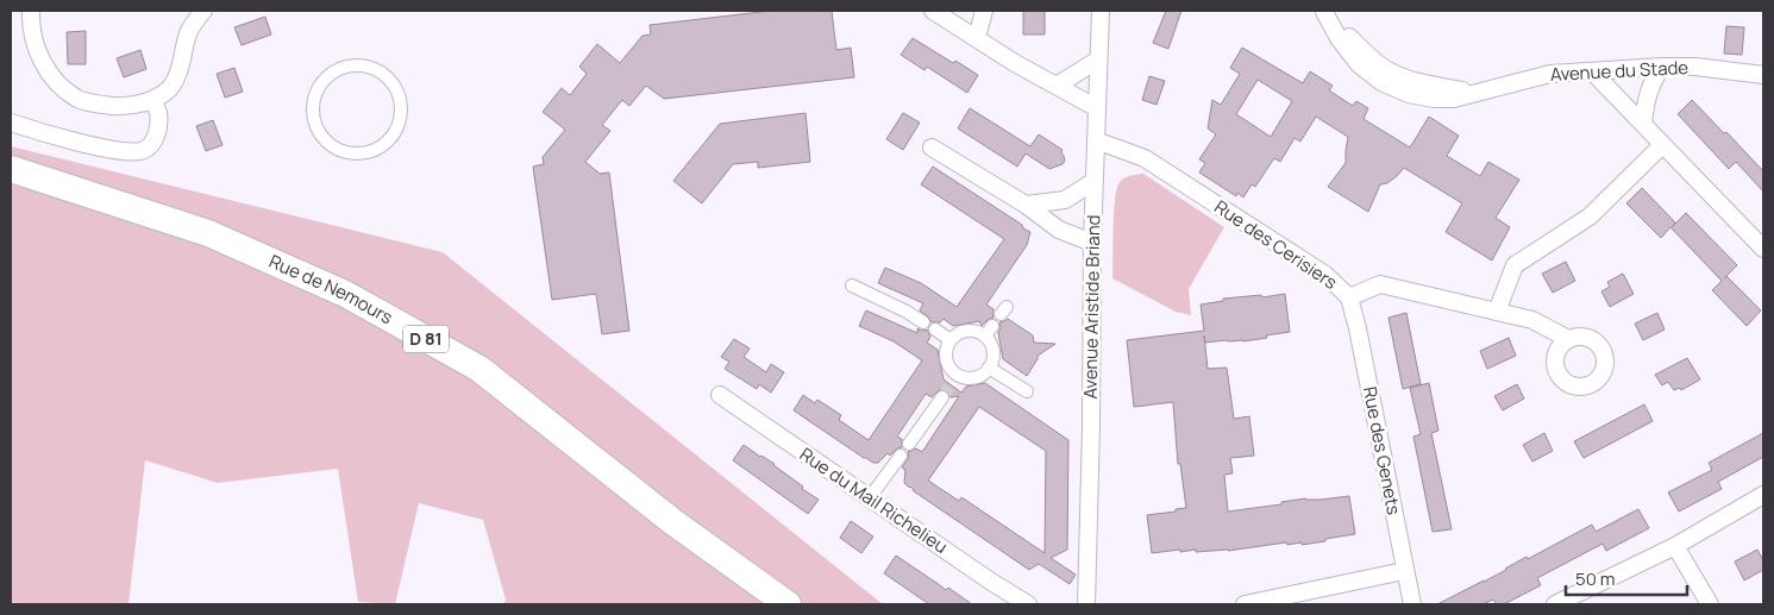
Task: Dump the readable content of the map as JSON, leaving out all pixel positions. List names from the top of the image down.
{
  "streets": {
    "main road": ["Rue de Nemours", "D 81"],
    "street": [
      "Avenue du Stade",
      "Rue des Cerisiers",
      "Avenue Aristide Briand",
      "Rue des Genets",
      "Rue du Mail Richelieu"
    ]
  },
  "crossings": [
    ["Rue des Cerisiers", "Avenue Aristide Briand"],
    ["Rue des Cerisiers", "Rue des Genets"]
  ],
  "scale_bar": "50 m"
}
